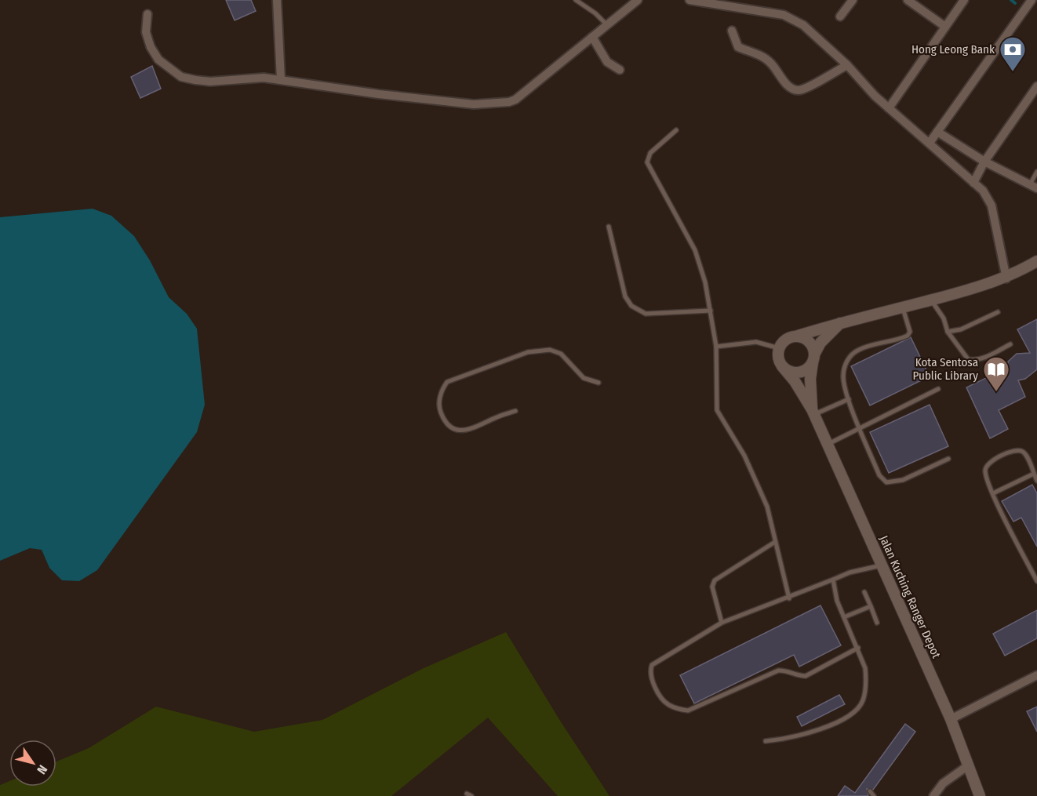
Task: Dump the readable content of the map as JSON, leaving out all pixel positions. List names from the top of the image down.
{
  "streets": {
    "street": ["Jalan Kuching Ranger Depot"]
  },
  "places": {
    "bank": ["Hong Leong Bank"],
    "library": ["Kota Sentosa Public Library"]
  },
  "north": "bottom right"
}
